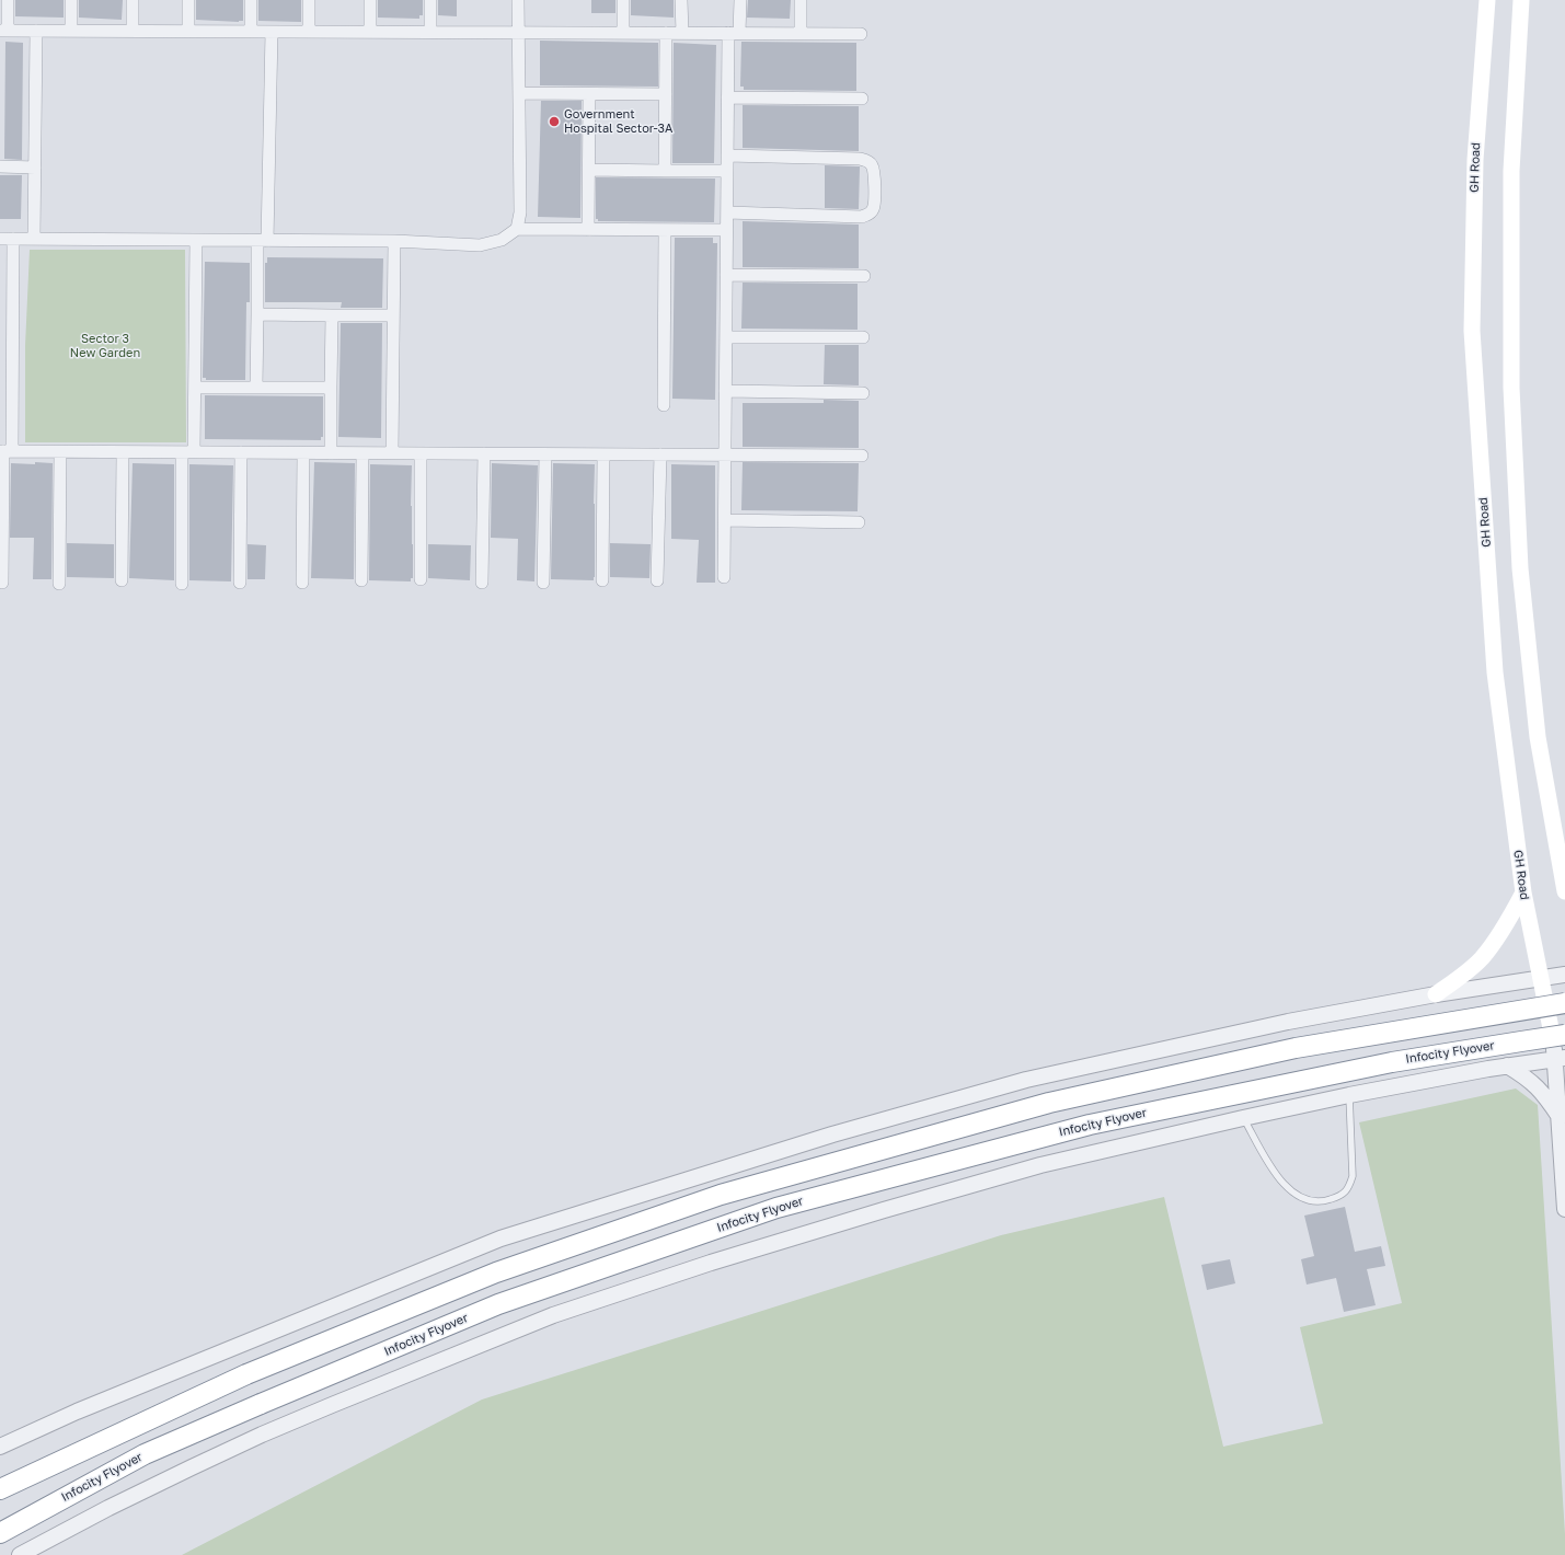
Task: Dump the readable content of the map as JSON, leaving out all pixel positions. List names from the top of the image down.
{
  "streets": {
    "highway": ["Infocity Flyover"],
    "main road": ["GH Road"]
  },
  "crossings": [
    ["GH Road", "Infocity Flyover"]
  ],
  "parks": ["Sector 3 New Garden"],
  "places": ["Government Hospital Sector-3A"]
}
